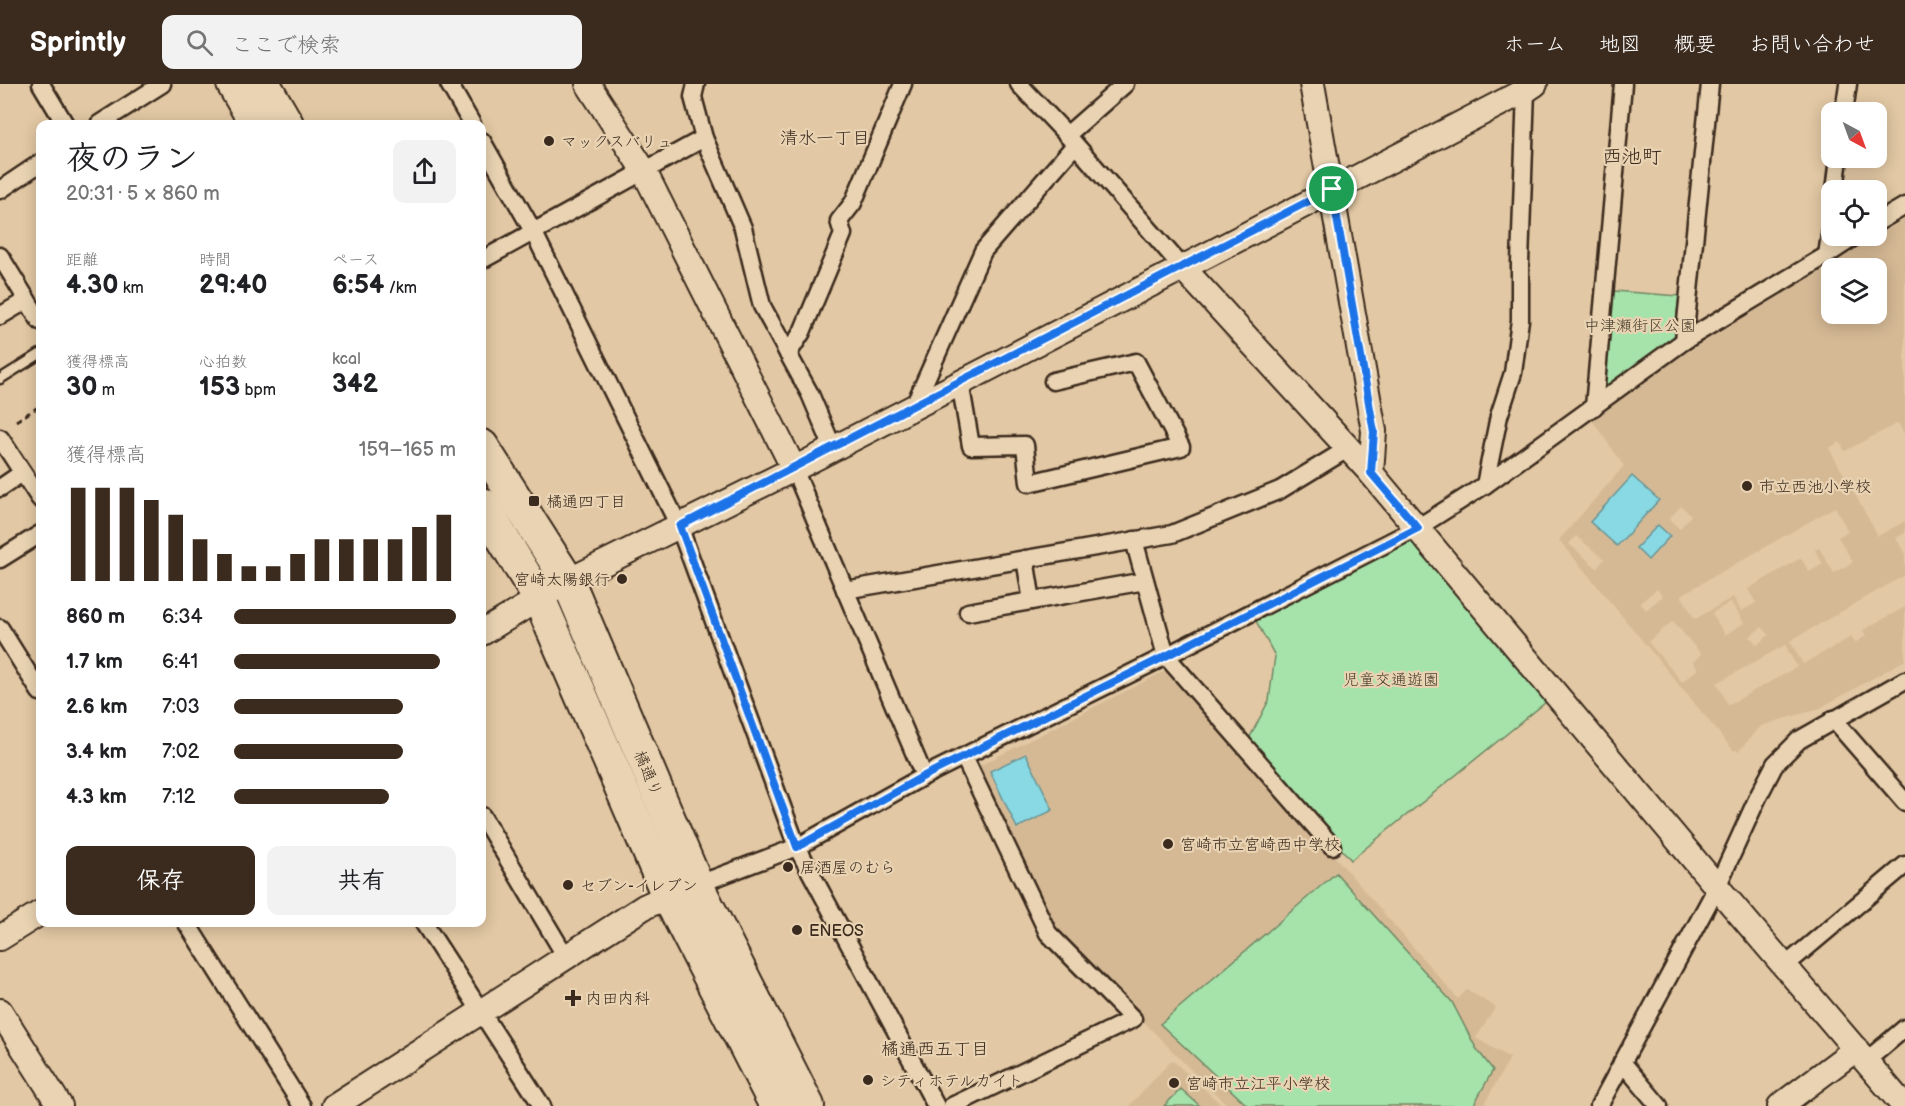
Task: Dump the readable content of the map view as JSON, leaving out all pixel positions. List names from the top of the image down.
{
  "streets": {
    "highway": ["橘通り"]
  },
  "districts": ["清水一丁目", "西池町", "橘通西五丁目"],
  "parks": ["中津瀬街区公園", "児童交通遊園"],
  "places": {
    "other": [
      "マックスバリュ",
      "市立西池小学校",
      "宮崎太陽銀行",
      "宮崎市立宮崎西中学校",
      "居酒屋のむら",
      "セブン-イレブン",
      "ENEOS",
      "シティホテルカイト",
      "宮崎市立江平小学校"
    ],
    "transit": ["橘通四丁目"],
    "health": ["内田内科"]
  },
  "north": "bottom right",
  "page": {
    "header": "Sprintly",
    "search": "ここで検索",
    "nav": [
      "ホーム",
      "地図",
      "概要",
      "お問い合わせ"
    ],
    "heading": ["夜のラン", "20:31 · 5 × 860 m"],
    "stats": [
      ["距離", "4.30 km"],
      ["時間", "29:40"],
      ["ペース", "6:54 /km"],
      ["獲得標高", "30 m"],
      ["心拍数", "153 bpm"],
      ["kcal", "342"]
    ],
    "chart": ["獲得標高", "159–165 m"],
    "list": [
      {
        "name": "860 m",
        "note": "6:34"
      },
      {
        "name": "1.7 km",
        "note": "6:41"
      },
      {
        "name": "2.6 km",
        "note": "7:03"
      },
      {
        "name": "3.4 km",
        "note": "7:02"
      },
      {
        "name": "4.3 km",
        "note": "7:12"
      }
    ],
    "buttons": ["保存", "共有"]
  }
}
